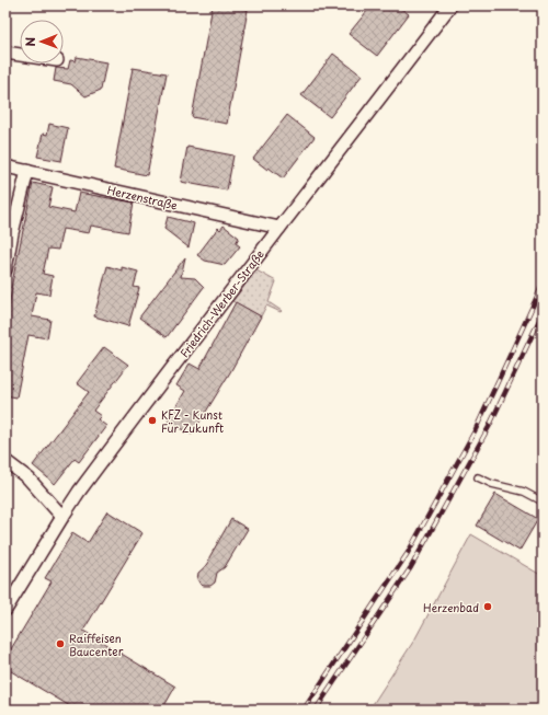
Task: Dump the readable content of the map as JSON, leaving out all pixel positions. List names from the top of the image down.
{
  "streets": {
    "street": ["Herzenstraße", "Friedrich-Werber-Straße"]
  },
  "crossings": [
    ["Herzenstraße", "Friedrich-Werber-Straße"]
  ],
  "places": ["KFZ - Kunst Für Zukunft", "Herzenbad", "Raiffeisen Baucenter"],
  "north": "left"
}
